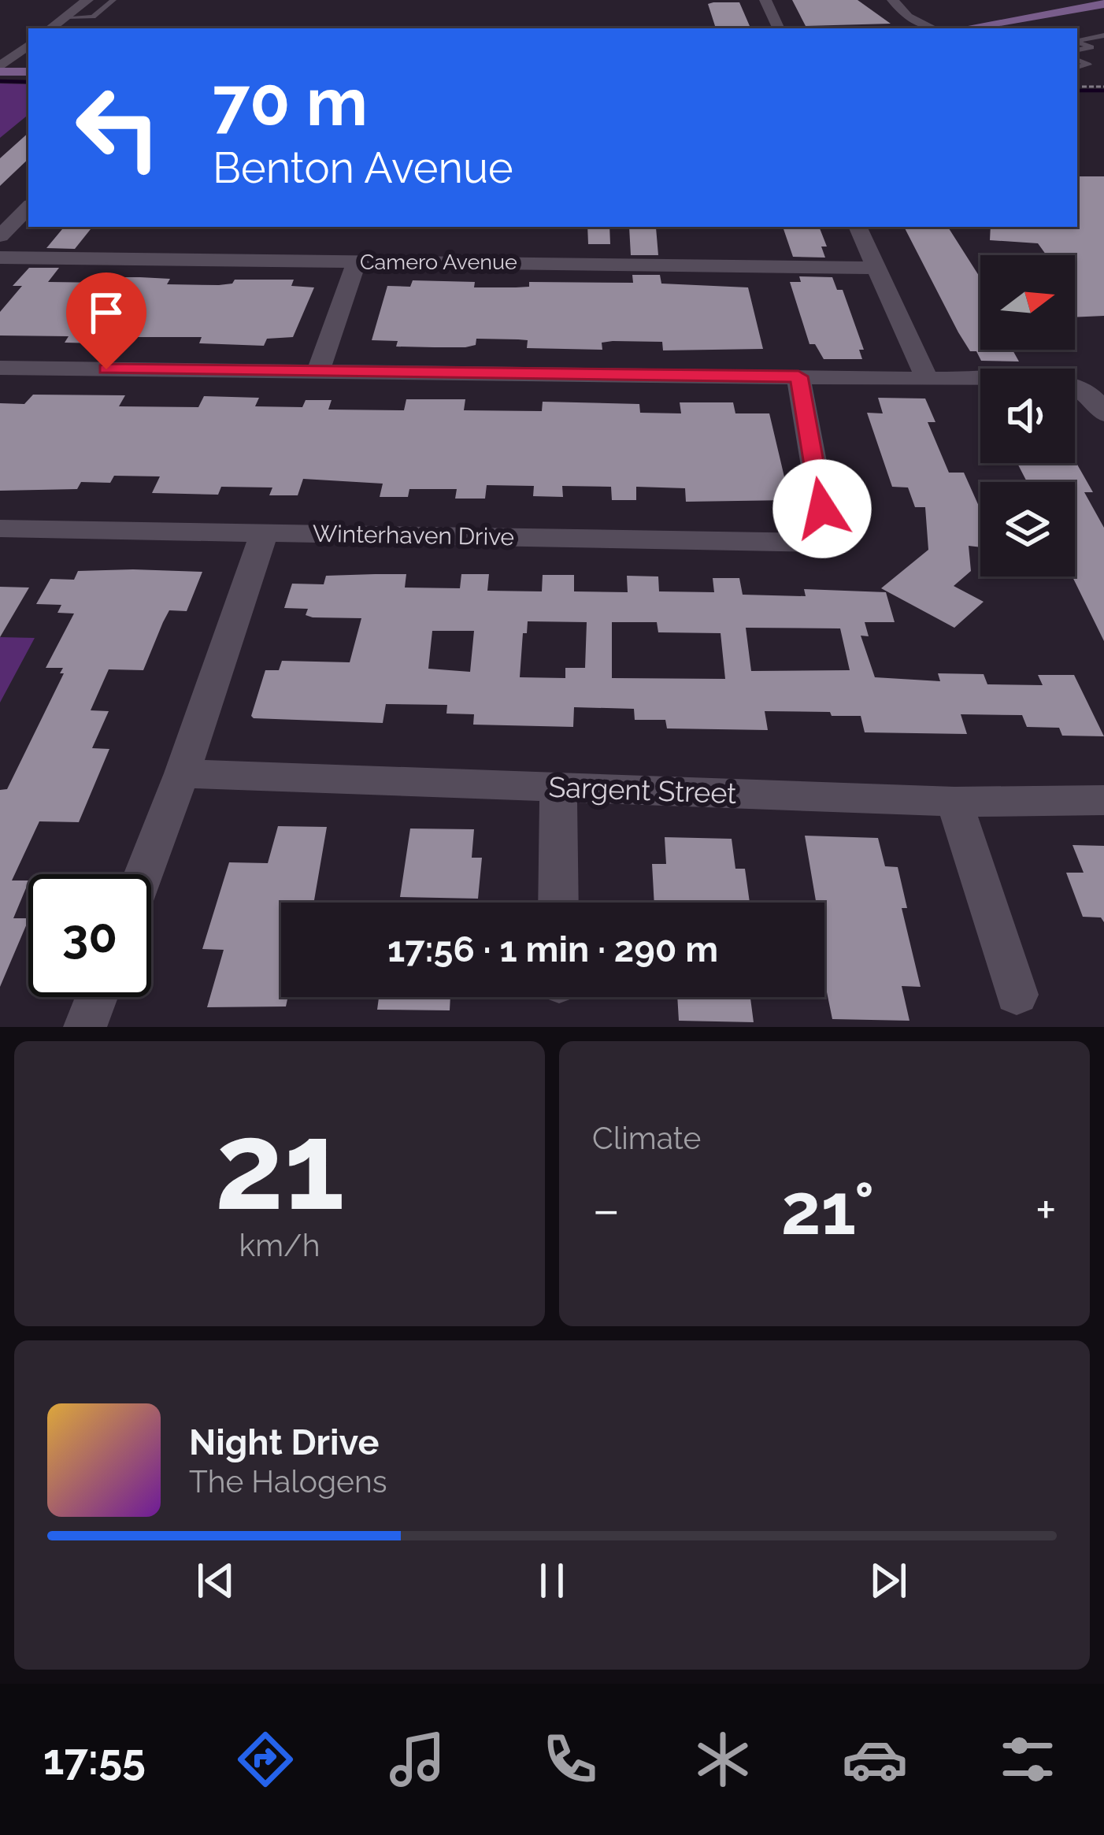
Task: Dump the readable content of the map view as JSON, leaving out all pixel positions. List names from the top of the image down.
{
  "streets": {
    "street": ["Camero Avenue", "Winterhaven Drive", "Sargent Street"]
  },
  "north": "right",
  "page": {
    "turn": ["70 m", "Benton Avenue"],
    "limit": "30",
    "trip": "17:56 · 1 min · 290 m",
    "tile": [
      ["21", "km/h"],
      "Climate"
    ],
    "heat": ["−", "21°", "+"],
    "song": ["Night Drive", "The Halogens"],
    "tabs": "17:55"
  }
}
